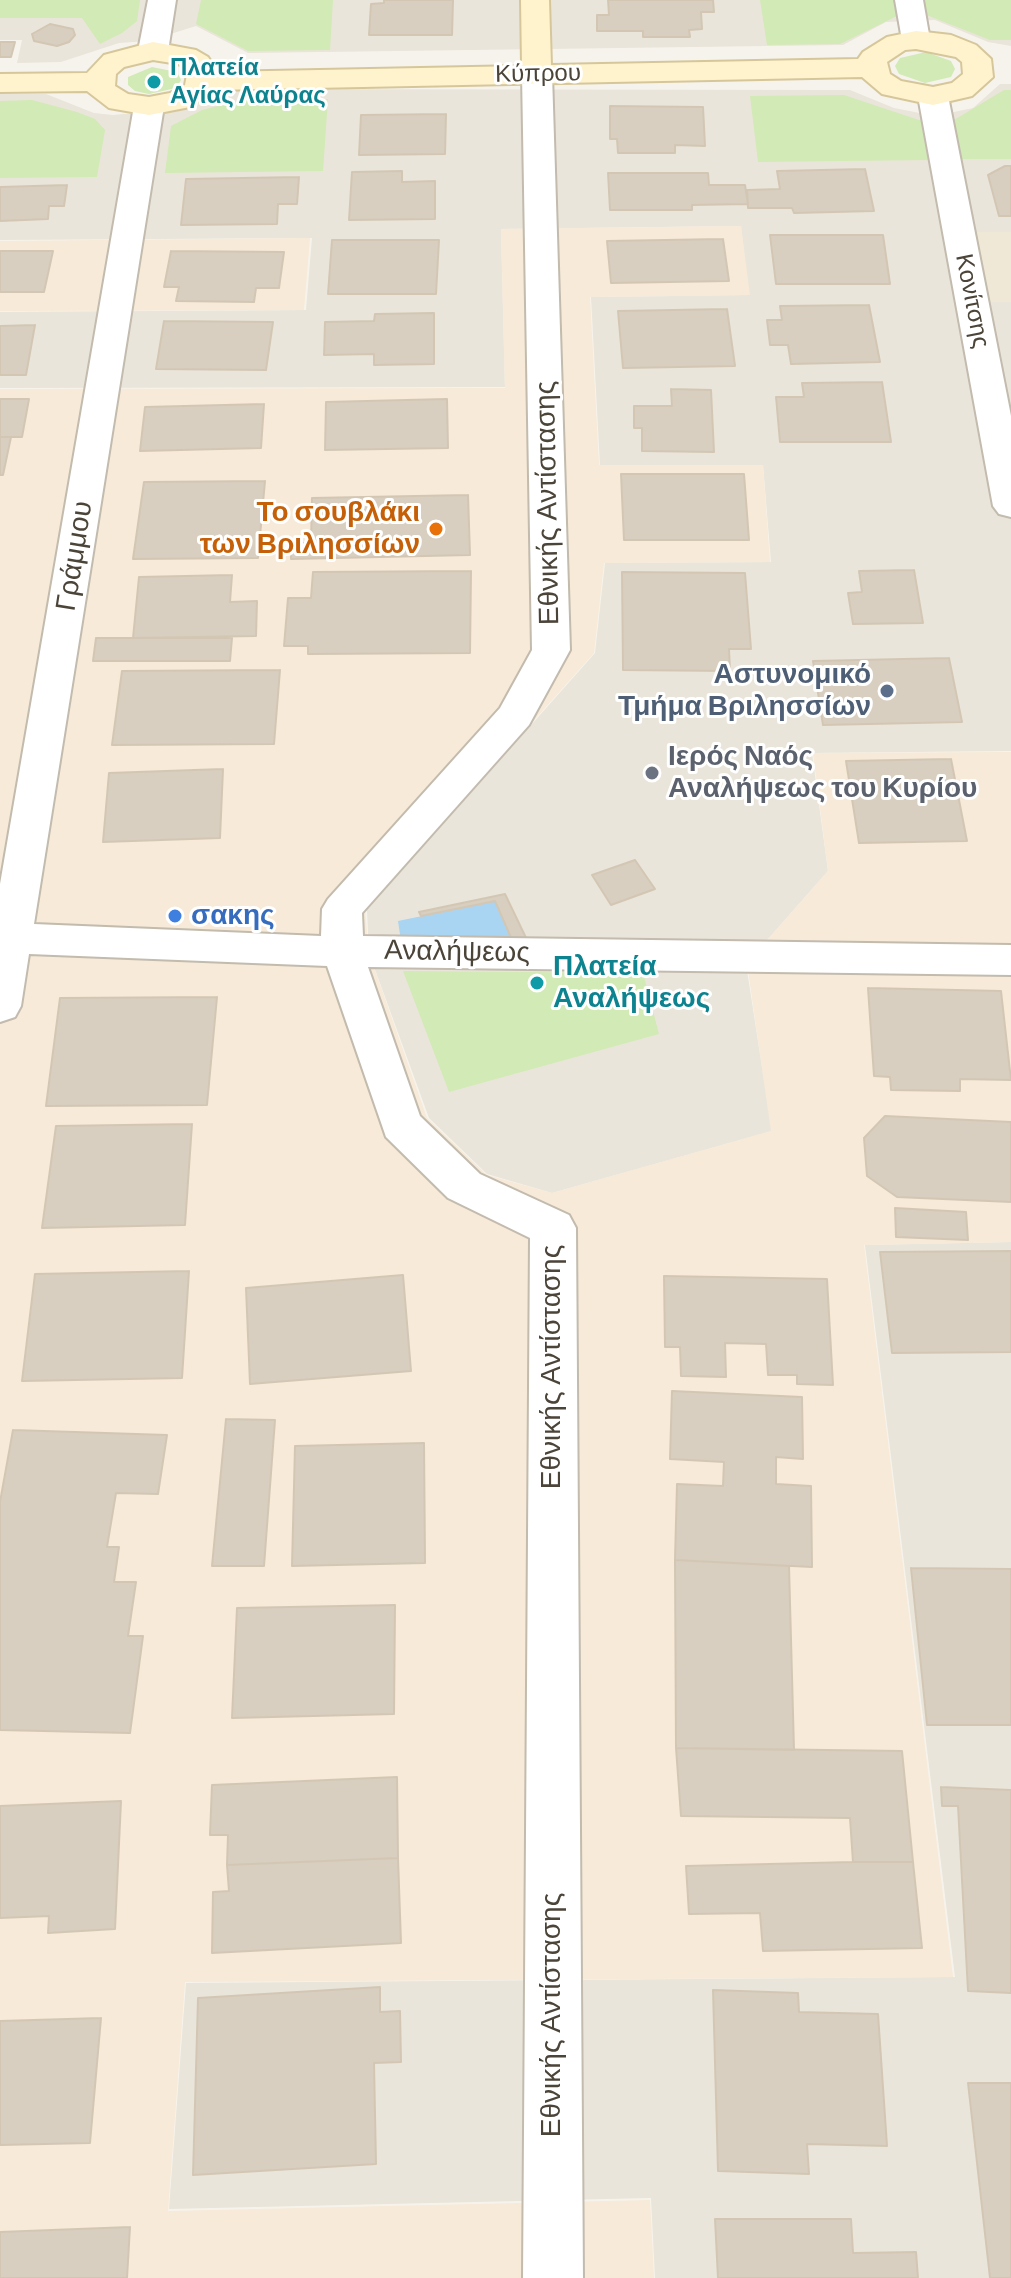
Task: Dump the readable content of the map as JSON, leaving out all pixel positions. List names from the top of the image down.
{
  "streets": {
    "street": [
      "Κύπρου",
      "Κονίτσης",
      "Εθνικής Αντίστασης",
      "Γράμμου",
      "Αναλήψεως"
    ]
  },
  "crossings": [
    ["Κύπρου", "Εθνικής Αντίστασης"],
    ["Εθνικής Αντίστασης", "Αναλήψεως"],
    ["Γράμμου", "Αναλήψεως"]
  ],
  "places": [
    "Πλατεία Αγίας Λαύρας",
    "Το σουβλάκι των Βριλησσίων",
    "Αστυνομικό Τμήμα Βριλησσίων",
    "Ιερός Ναός Αναλήψεως του Κυρίου",
    "σακης",
    "Πλατεία Αναλήψεως"
  ]
}
